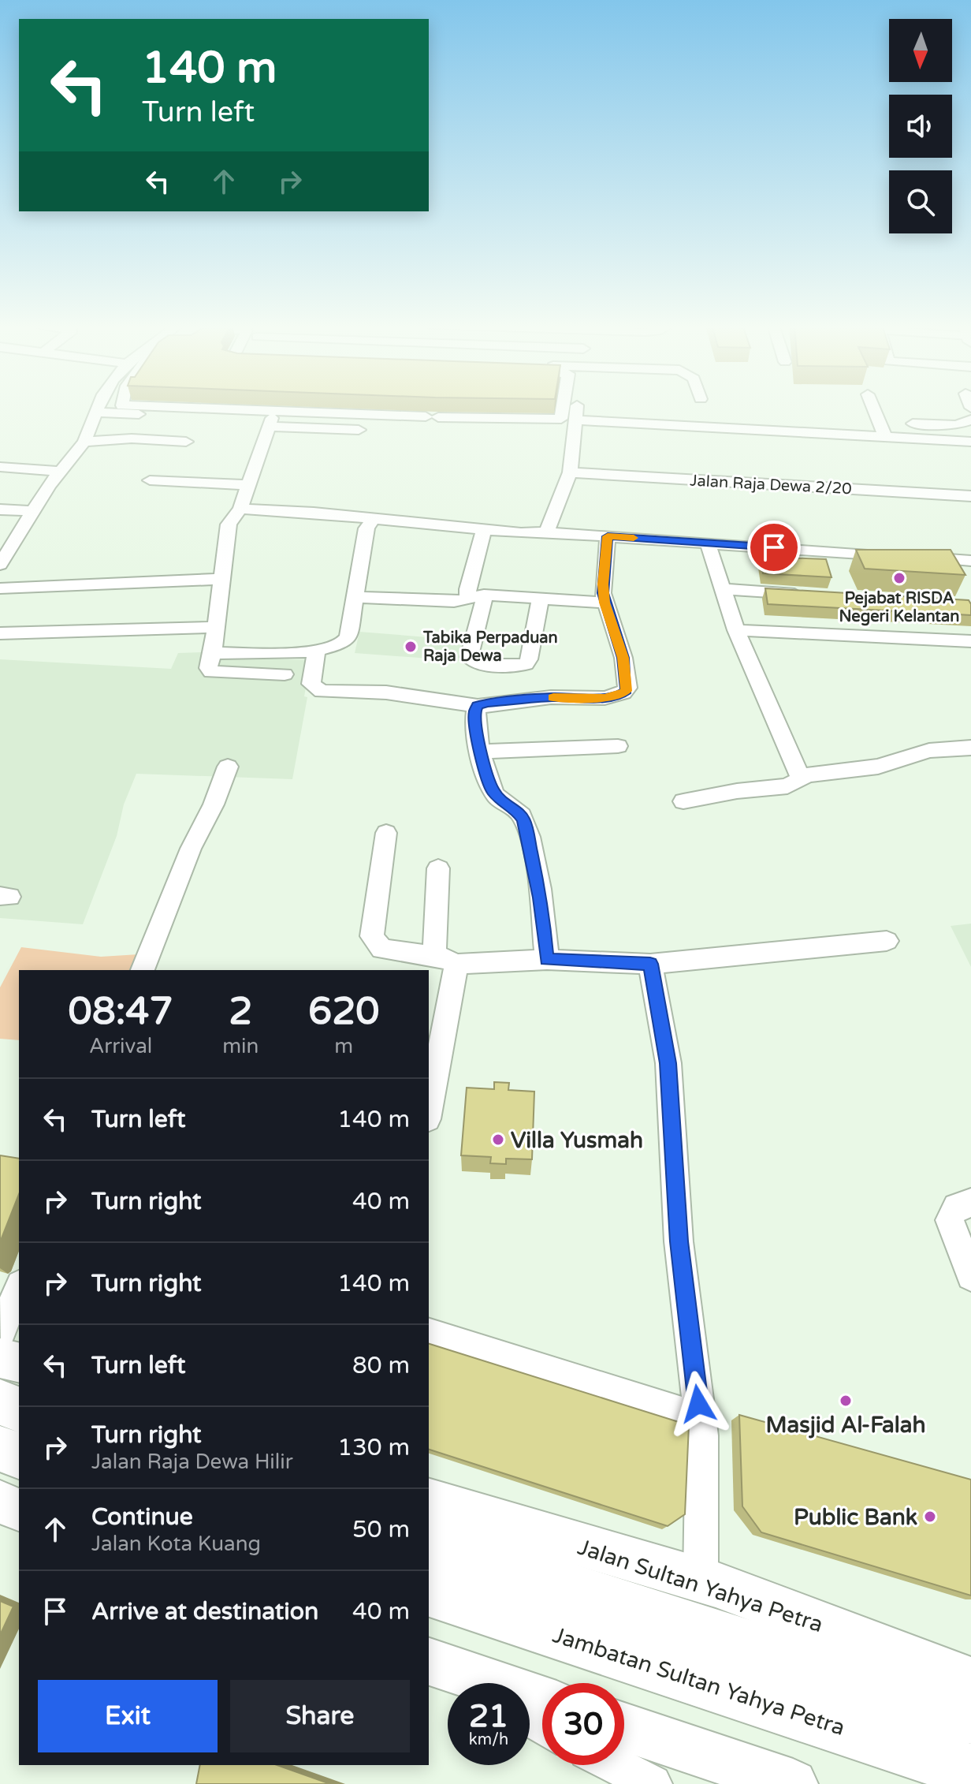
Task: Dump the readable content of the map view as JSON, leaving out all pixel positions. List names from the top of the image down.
{
  "streets": {
    "highway": ["Jambatan Sultan Yahya Petra"],
    "main road": ["Jalan Sultan Yahya Petra"],
    "street": ["Jalan Raja Dewa 2/20"]
  },
  "places": [
    "Pejabat RISDA Negeri Kelantan",
    "Tabika Perpaduan Raja Dewa",
    "Villa Yusmah",
    "Masjid Al-Falah",
    "Public Bank"
  ],
  "north": "bottom",
  "page": {
    "turn": ["140 m", "Turn left"],
    "eta": [
      "08:47",
      "Arrival",
      "2",
      "min",
      "620",
      "m"
    ],
    "list": [
      {
        "name": "Turn left",
        "value": "140 m"
      },
      {
        "name": "Turn right",
        "value": "40 m"
      },
      {
        "name": "Turn right",
        "value": "140 m"
      },
      {
        "name": "Turn left",
        "value": "80 m"
      },
      {
        "name": "Turn right",
        "note": "Jalan Raja Dewa Hilir",
        "value": "130 m"
      },
      {
        "name": "Continue",
        "note": "Jalan Kota Kuang",
        "value": "50 m"
      },
      {
        "name": "Arrive at destination",
        "value": "40 m"
      }
    ],
    "buttons": ["Exit", "Share"],
    "speed": "21 km/h",
    "limit": "30"
  }
}
